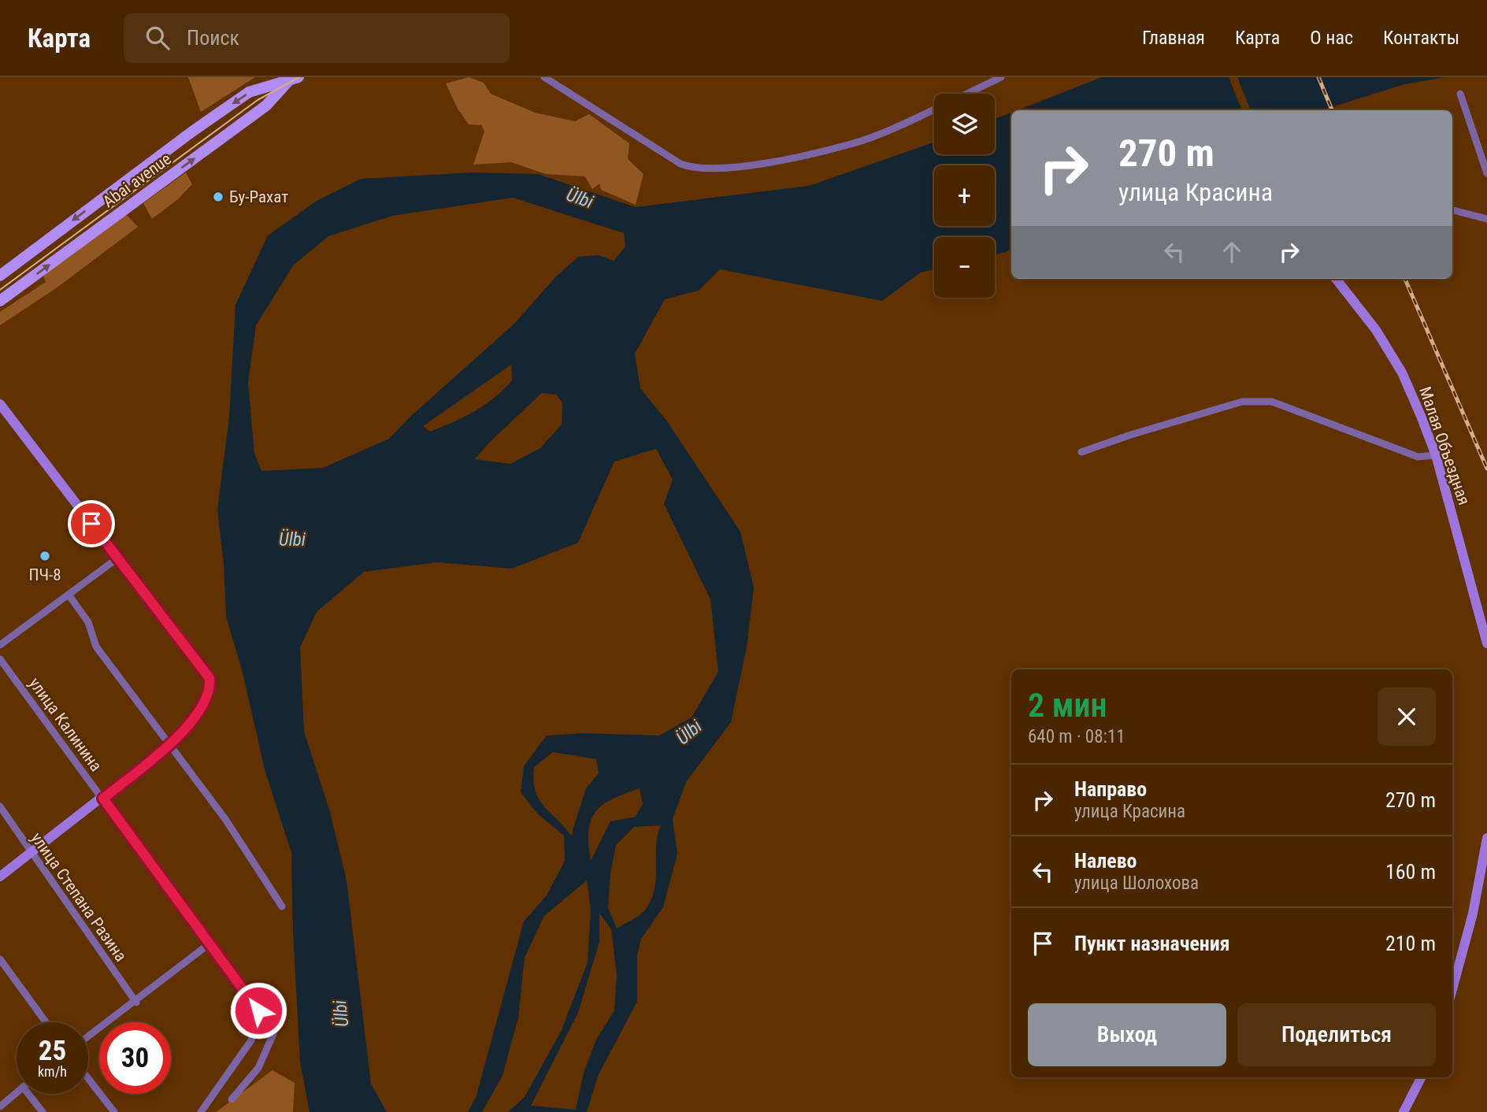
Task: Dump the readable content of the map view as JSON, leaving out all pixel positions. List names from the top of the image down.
{
  "streets": {
    "main road": ["Abai avenue"],
    "street": ["Малая Объездная", "улица Калинина", "улица Степана Разина"]
  },
  "water": ["Ülbi"],
  "places": ["Бу-Рахат", "ПЧ-8"],
  "page": {
    "header": "Карта",
    "search": "Поиск",
    "nav": [
      "Главная",
      "Карта",
      "О нас",
      "Контакты"
    ],
    "map_buttons": ["+", "−"],
    "turn": ["270 m", "улица Красина"],
    "heading": ["2 мин", "640 m · 08:11"],
    "list": [
      {
        "name": "Направо",
        "note": "улица Красина",
        "value": "270 m"
      },
      {
        "name": "Налево",
        "note": "улица Шолохова",
        "value": "160 m"
      },
      {
        "name": "Пункт назначения",
        "value": "210 m"
      }
    ],
    "buttons": ["Выход", "Поделиться"],
    "speed": "25 km/h",
    "limit": "30"
  }
}
